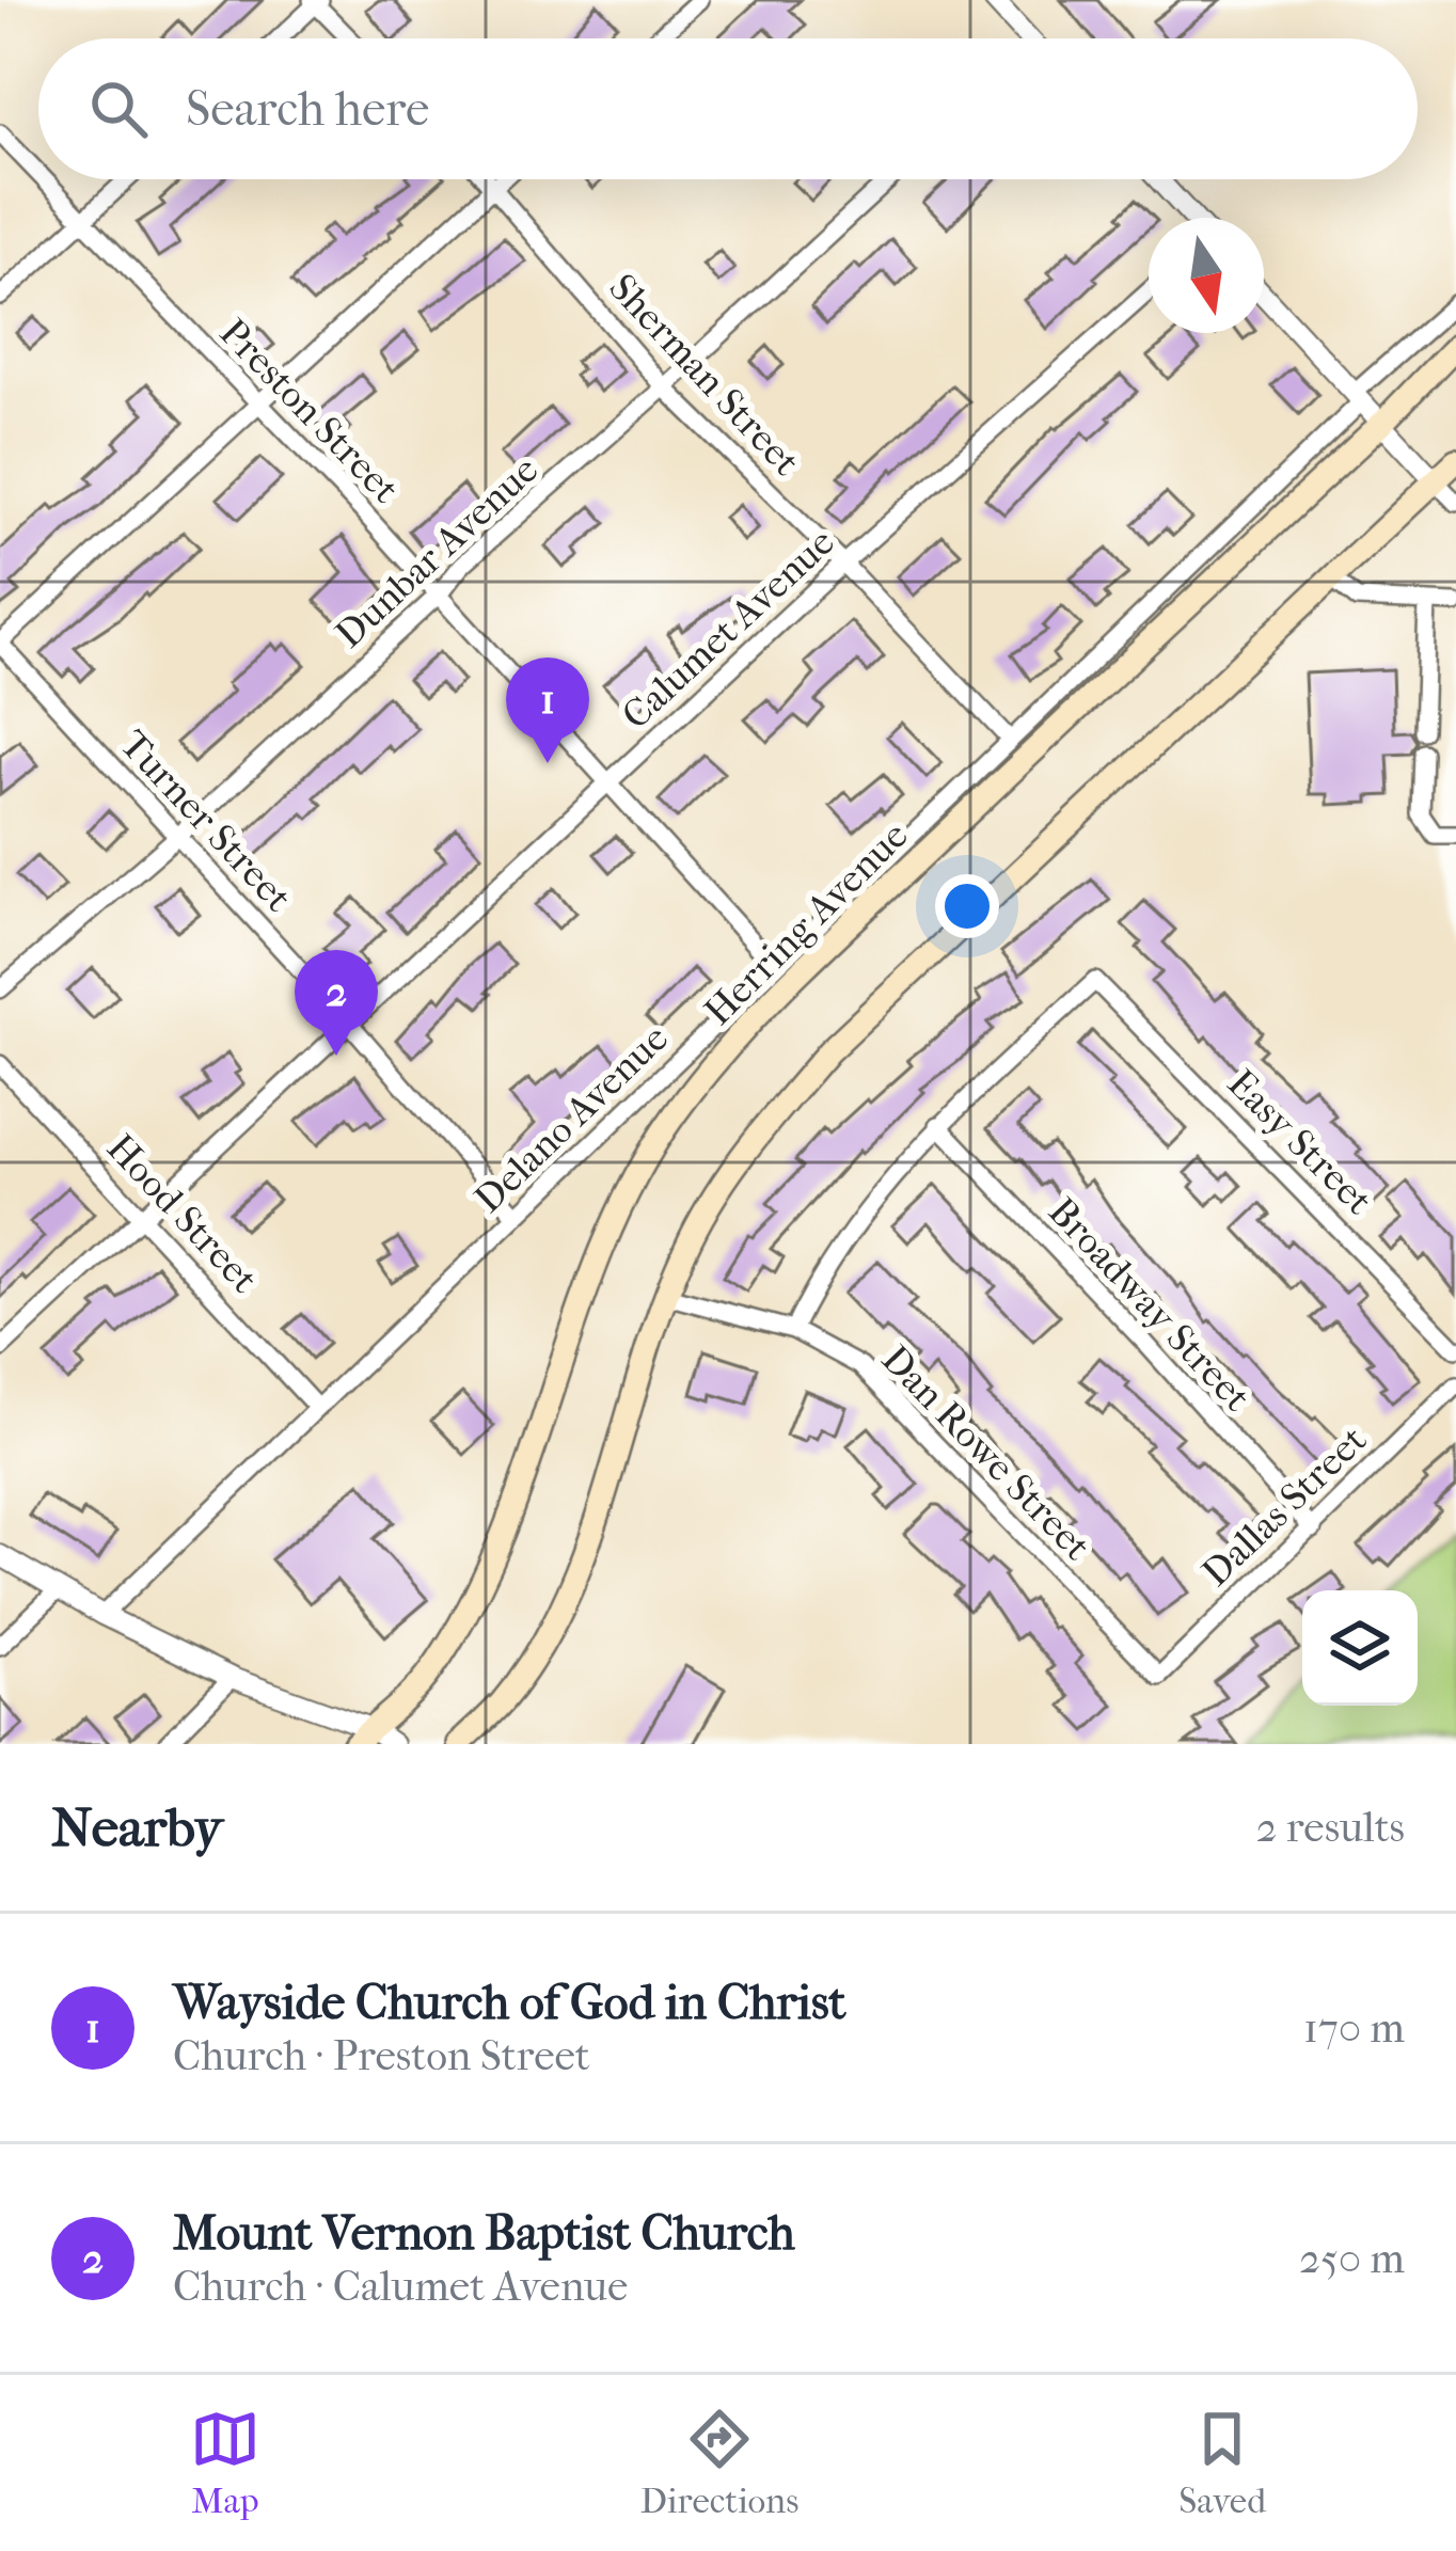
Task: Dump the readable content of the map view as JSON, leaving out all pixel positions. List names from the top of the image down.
{
  "streets": {
    "main road": ["Herring Avenue"],
    "street": [
      "Sherman Street",
      "Preston Street",
      "Dunbar Avenue",
      "Calumet Avenue",
      "Turner Street",
      "Delano Avenue",
      "Easy Street",
      "Hood Street",
      "Broadway Street",
      "Dan Rowe Street",
      "Dallas Street"
    ]
  },
  "crossings": [
    ["Sherman Street", "Dunbar Avenue"],
    ["Sherman Street", "Calumet Avenue"],
    ["Sherman Street", "Delano Avenue"],
    ["Preston Street", "Dunbar Avenue"],
    ["Preston Street", "Calumet Avenue"],
    ["Preston Street", "Delano Avenue"],
    ["Dunbar Avenue", "Turner Street"],
    ["Calumet Avenue", "Turner Street"],
    ["Calumet Avenue", "Hood Street"],
    ["Turner Street", "Delano Avenue"],
    ["Delano Avenue", "Hood Street"],
    ["Easy Street", "Broadway Street"],
    ["Broadway Street", "Dallas Street"],
    ["Dan Rowe Street", "Dallas Street"]
  ],
  "north": "bottom",
  "page": {
    "search": "Search here",
    "pins": ["1", "2"],
    "heading": ["Nearby", "2 results"],
    "list": [
      {
        "mark": "1",
        "name": "Wayside Church of God in Christ",
        "note": "Church · Preston Street",
        "value": "170 m"
      },
      {
        "mark": "2",
        "name": "Mount Vernon Baptist Church",
        "note": "Church · Calumet Avenue",
        "value": "250 m"
      }
    ],
    "nav": ["Map", "Directions", "Saved"]
  }
}
